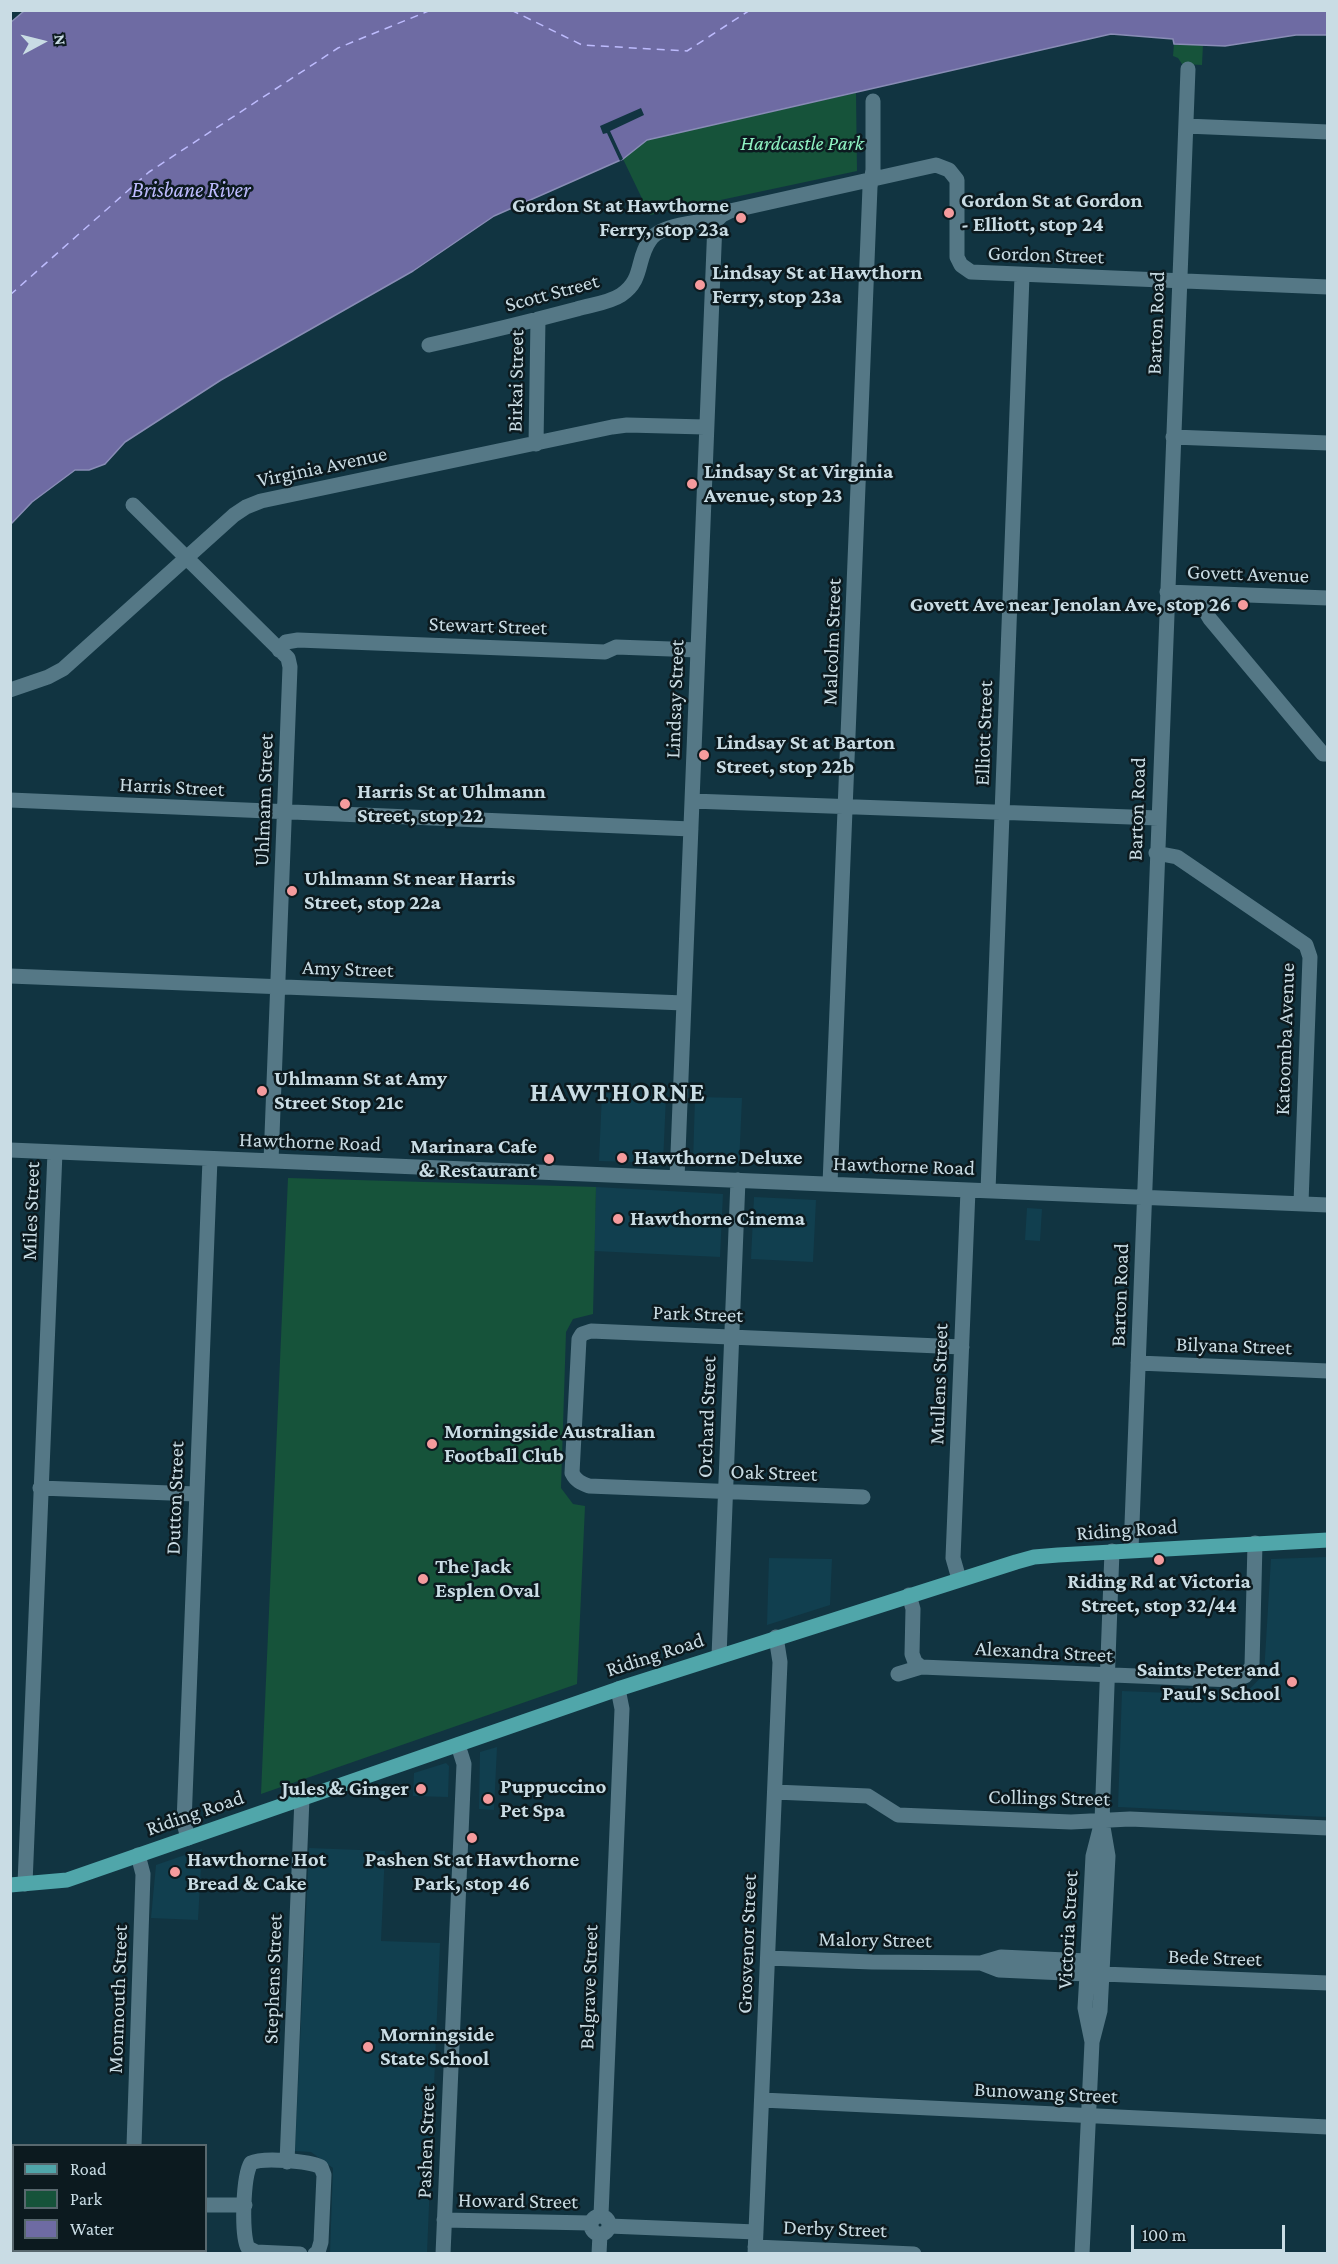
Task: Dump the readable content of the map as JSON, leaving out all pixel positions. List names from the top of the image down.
{
  "streets": {
    "main road": ["Riding Road"],
    "street": [
      "Gordon Street",
      "Scott Street",
      "Barton Road",
      "Birkai Street",
      "Virginia Avenue",
      "Govett Avenue",
      "Stewart Street",
      "Malcolm Street",
      "Lindsay Street",
      "Elliott Street",
      "Harris Street",
      "Uhlmann Street",
      "Amy Street",
      "Katoomba Avenue",
      "Hawthorne Road",
      "Miles Street",
      "Park Street",
      "Bilyana Street",
      "Mullens Street",
      "Orchard Street",
      "Oak Street",
      "Dutton Street",
      "Alexandra Street",
      "Collings Street",
      "Victoria Street",
      "Malory Street",
      "Grosvenor Street",
      "Bede Street",
      "Stephens Street",
      "Belgrave Street",
      "Monmouth Street",
      "Bunowang Street",
      "Pashen Street",
      "Howard Street",
      "Derby Street"
    ]
  },
  "crossings": [
    ["Gordon Street", "Scott Street"],
    ["Gordon Street", "Barton Road"],
    ["Gordon Street", "Malcolm Street"],
    ["Gordon Street", "Lindsay Street"],
    ["Gordon Street", "Elliott Street"],
    ["Scott Street", "Birkai Street"],
    ["Barton Road", "Govett Avenue"],
    ["Barton Road", "Katoomba Avenue"],
    ["Barton Road", "Hawthorne Road"],
    ["Barton Road", "Bilyana Street"],
    ["Barton Road", "Riding Road"],
    ["Birkai Street", "Virginia Avenue"],
    ["Virginia Avenue", "Lindsay Street"],
    ["Virginia Avenue", "Uhlmann Street"],
    ["Stewart Street", "Lindsay Street"],
    ["Stewart Street", "Uhlmann Street"],
    ["Malcolm Street", "Hawthorne Road"],
    ["Lindsay Street", "Harris Street"],
    ["Lindsay Street", "Amy Street"],
    ["Lindsay Street", "Hawthorne Road"],
    ["Elliott Street", "Hawthorne Road"],
    ["Harris Street", "Uhlmann Street"],
    ["Uhlmann Street", "Amy Street"],
    ["Uhlmann Street", "Hawthorne Road"],
    ["Katoomba Avenue", "Hawthorne Road"],
    ["Hawthorne Road", "Miles Street"],
    ["Hawthorne Road", "Mullens Street"],
    ["Hawthorne Road", "Orchard Street"],
    ["Hawthorne Road", "Dutton Street"],
    ["Miles Street", "Riding Road"],
    ["Park Street", "Mullens Street"],
    ["Park Street", "Orchard Street"],
    ["Park Street", "Oak Street"],
    ["Mullens Street", "Riding Road"],
    ["Orchard Street", "Oak Street"],
    ["Orchard Street", "Riding Road"],
    ["Dutton Street", "Riding Road"],
    ["Riding Road", "Alexandra Street"],
    ["Riding Road", "Victoria Street"],
    ["Riding Road", "Grosvenor Street"],
    ["Riding Road", "Stephens Street"],
    ["Riding Road", "Belgrave Street"],
    ["Riding Road", "Monmouth Street"],
    ["Riding Road", "Pashen Street"],
    ["Alexandra Street", "Victoria Street"],
    ["Collings Street", "Victoria Street"],
    ["Collings Street", "Grosvenor Street"],
    ["Victoria Street", "Malory Street"],
    ["Victoria Street", "Bede Street"],
    ["Victoria Street", "Bunowang Street"],
    ["Malory Street", "Grosvenor Street"],
    ["Malory Street", "Bede Street"],
    ["Grosvenor Street", "Bunowang Street"],
    ["Grosvenor Street", "Howard Street"],
    ["Grosvenor Street", "Derby Street"],
    ["Belgrave Street", "Howard Street"],
    ["Pashen Street", "Howard Street"],
    ["Howard Street", "Derby Street"]
  ],
  "districts": ["HAWTHORNE"],
  "water": ["Brisbane River"],
  "parks": ["Hardcastle Park"],
  "places": [
    "Gordon St at Gordon - Elliott, stop 24",
    "Gordon St at Hawthorne Ferry, stop 23a",
    "Lindsay St at Hawthorn Ferry, stop 23a",
    "Lindsay St at Virginia Avenue, stop 23",
    "Govett Ave near Jenolan Ave, stop 26",
    "Lindsay St at Barton Street, stop 22b",
    "Harris St at Uhlmann Street, stop 22",
    "Uhlmann St near Harris Street, stop 22a",
    "Uhlmann St at Amy Street Stop 21c",
    "Hawthorne Deluxe",
    "Marinara Cafe & Restaurant",
    "Hawthorne Cinema",
    "Morningside Australian Football Club",
    "Riding Rd at Victoria Street, stop 32/44",
    "The Jack Esplen Oval",
    "Saints Peter and Paul's School",
    "Jules & Ginger",
    "Puppuccino Pet Spa",
    "Pashen St at Hawthorne Park, stop 46",
    "Hawthorne Hot Bread & Cake",
    "Morningside State School"
  ],
  "legend": ["Road", "Park", "Water"],
  "scale_bar": "100 m",
  "north": "right"
}
